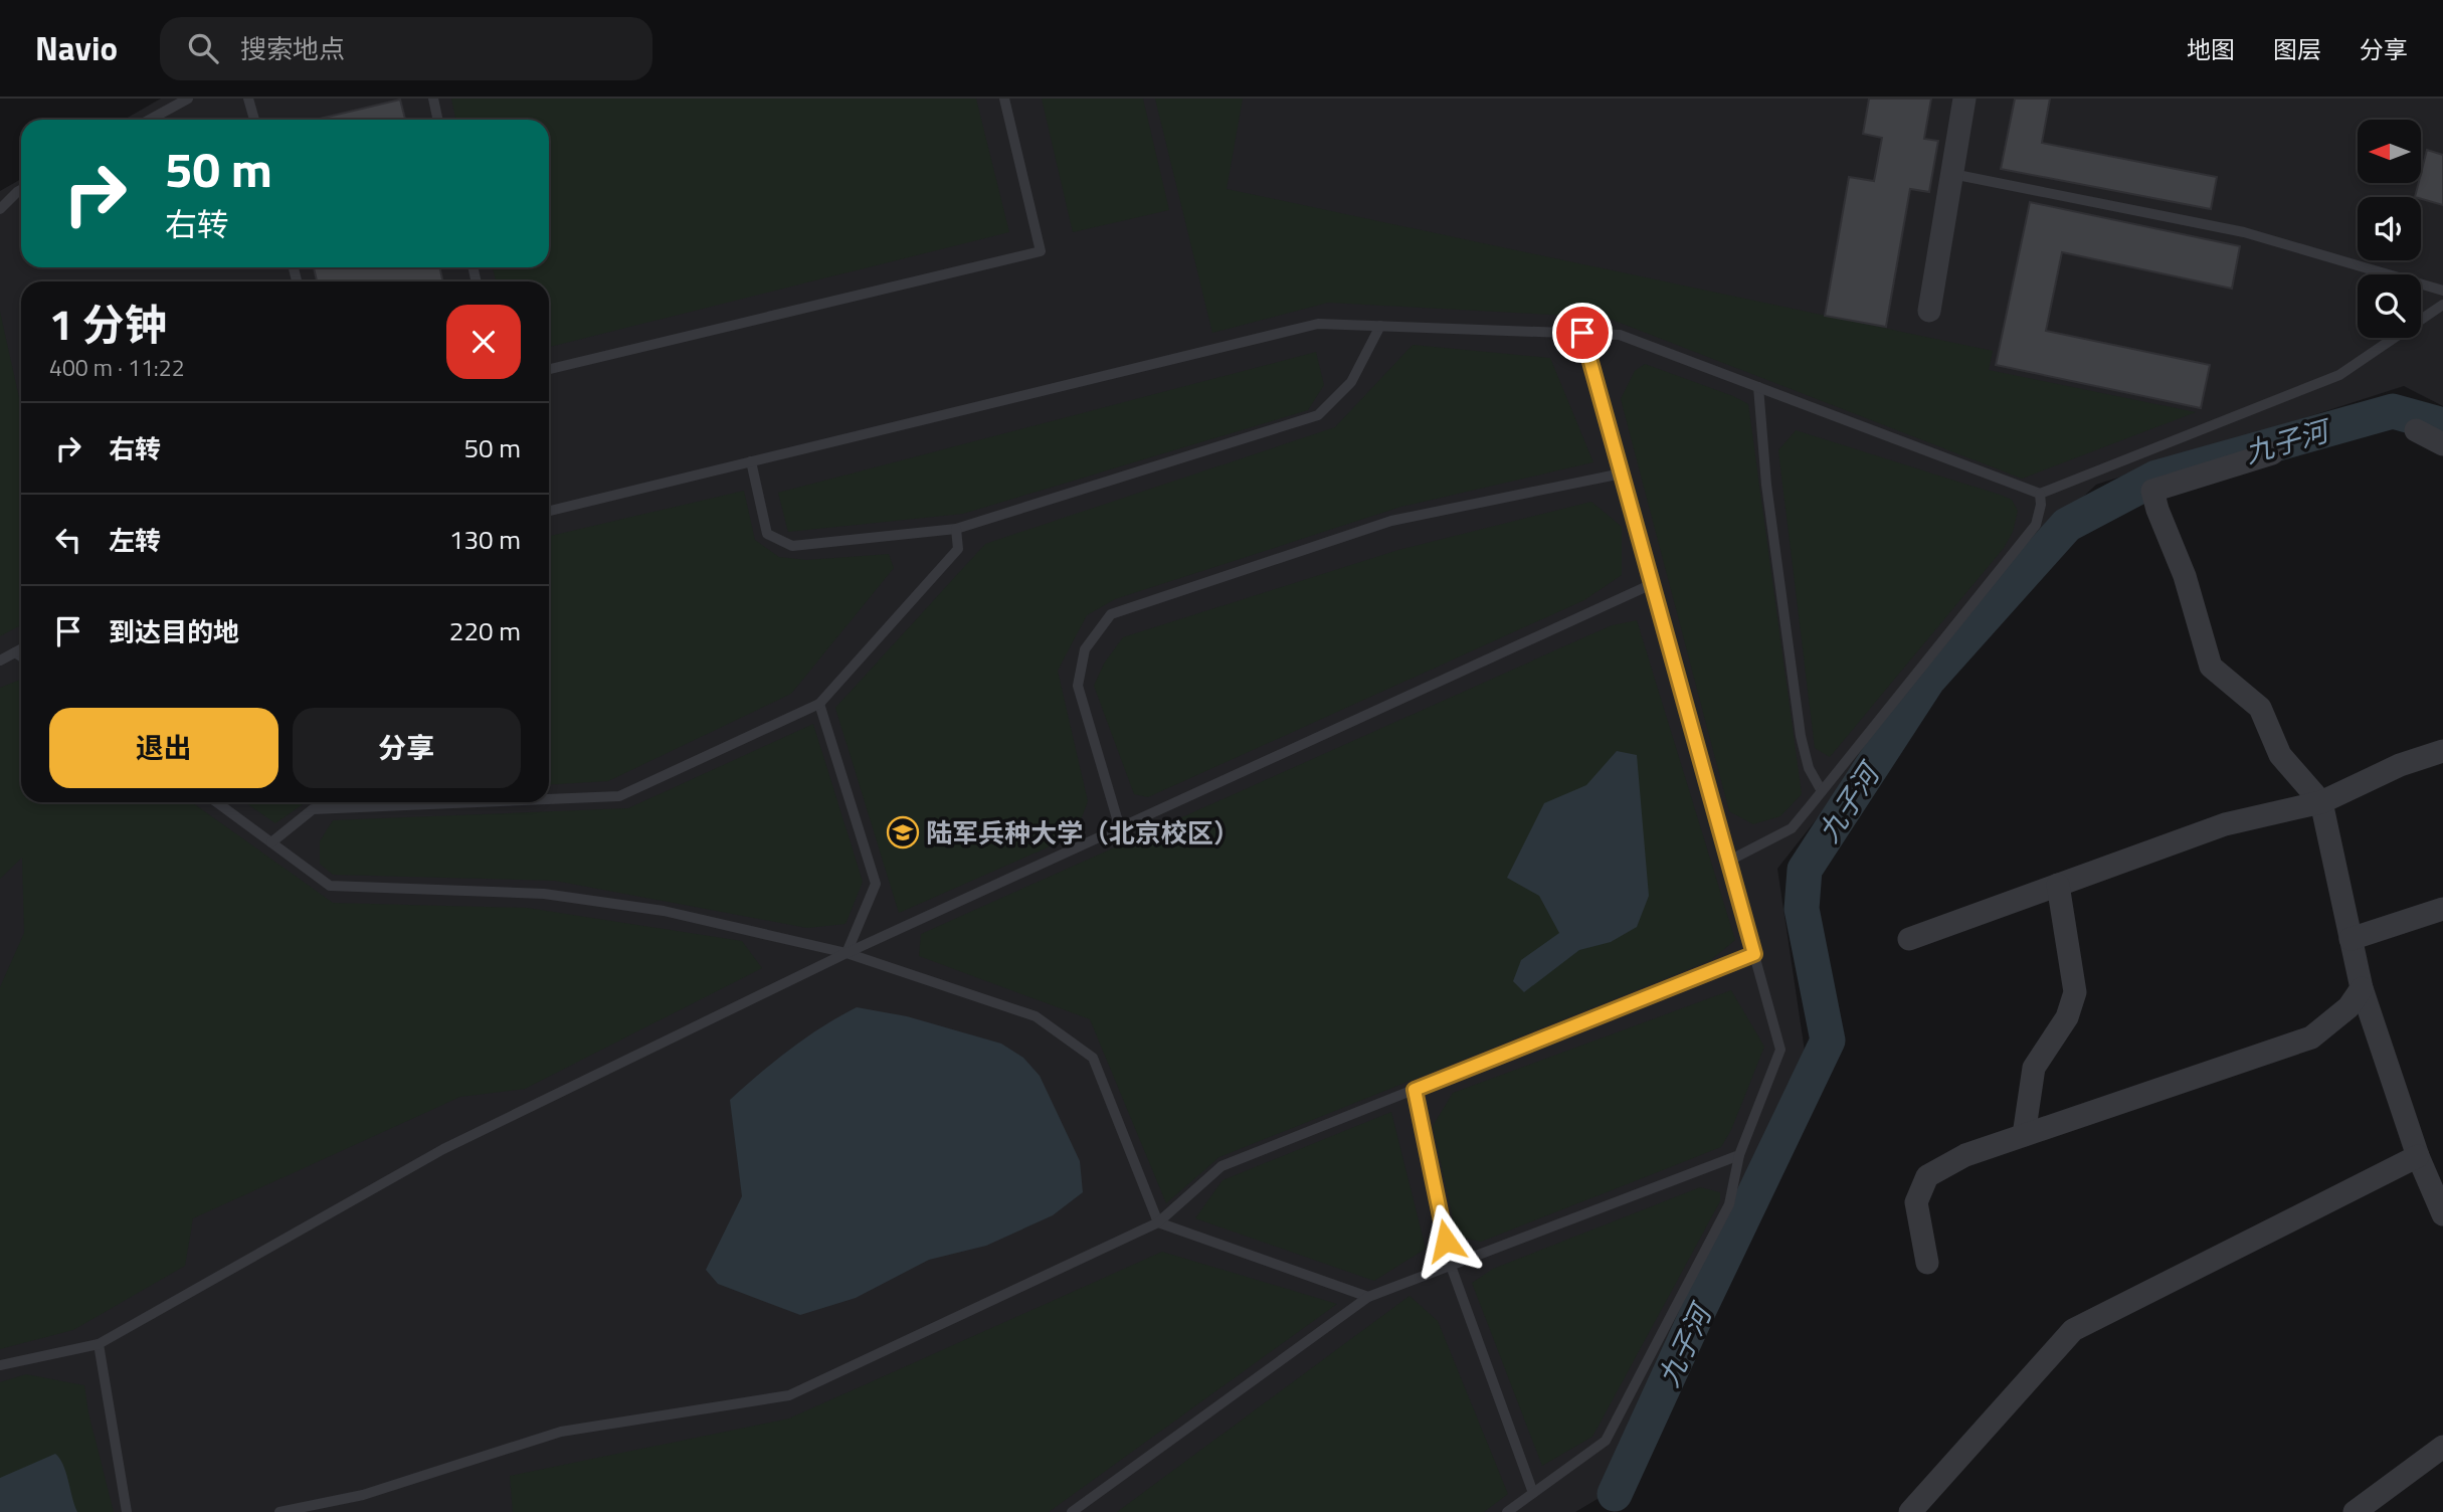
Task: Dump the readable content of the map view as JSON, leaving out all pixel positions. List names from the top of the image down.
{
  "water": ["九子河"],
  "places": {
    "school or university": ["陆军兵种大学（北京校区）"]
  },
  "north": "left",
  "page": {
    "header": "Navio",
    "search": "搜索地点",
    "nav": ["地图", "图层", "分享"],
    "turn": ["50 m", "右转"],
    "heading": ["1 分钟", "400 m · 11:22"],
    "list": [
      {
        "name": "右转",
        "value": "50 m"
      },
      {
        "name": "左转",
        "value": "130 m"
      },
      {
        "name": "到达目的地",
        "value": "220 m"
      }
    ],
    "buttons": ["退出", "分享"]
  }
}
